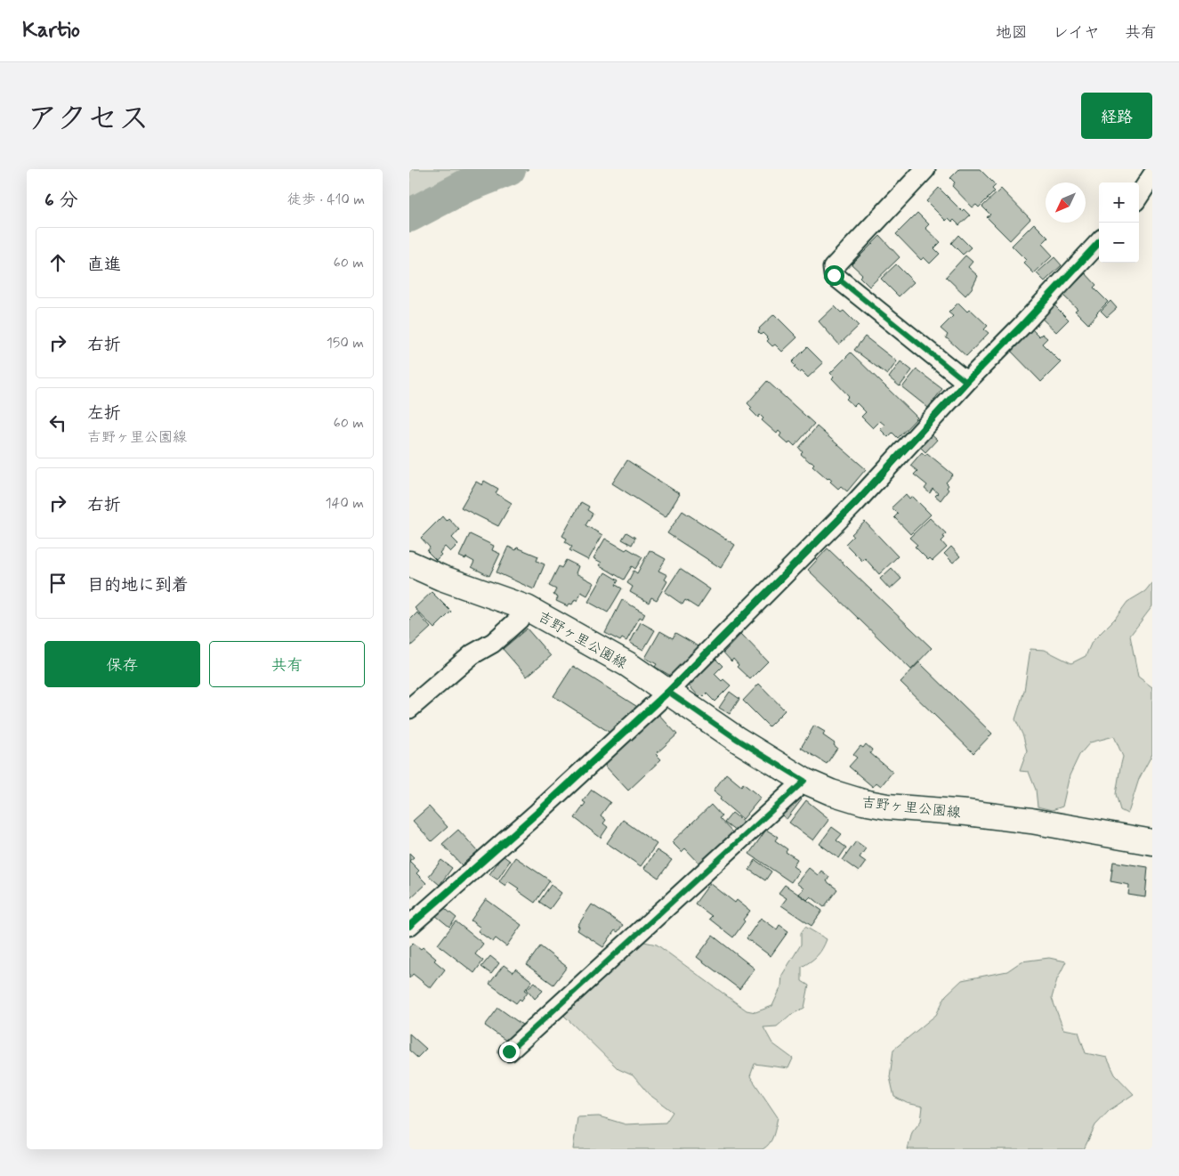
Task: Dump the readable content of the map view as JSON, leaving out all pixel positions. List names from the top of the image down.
{
  "streets": {
    "main road": ["吉野ヶ里公園線"]
  },
  "north": "bottom left",
  "page": {
    "header": "Kartio",
    "nav": ["地図", "レイヤ", "共有"],
    "title": "アクセス",
    "buttons": [
      "経路",
      ["保存", "共有"]
    ],
    "heading": ["6 分", "徒歩 · 410 m"],
    "map_buttons": ["+", "−"],
    "list": [
      ["直進", "60 m"],
      ["右折", "150 m"],
      ["左折", "吉野ヶ里公園線", "60 m"],
      ["右折", "140 m"],
      "目的地に到着"
    ]
  }
}
